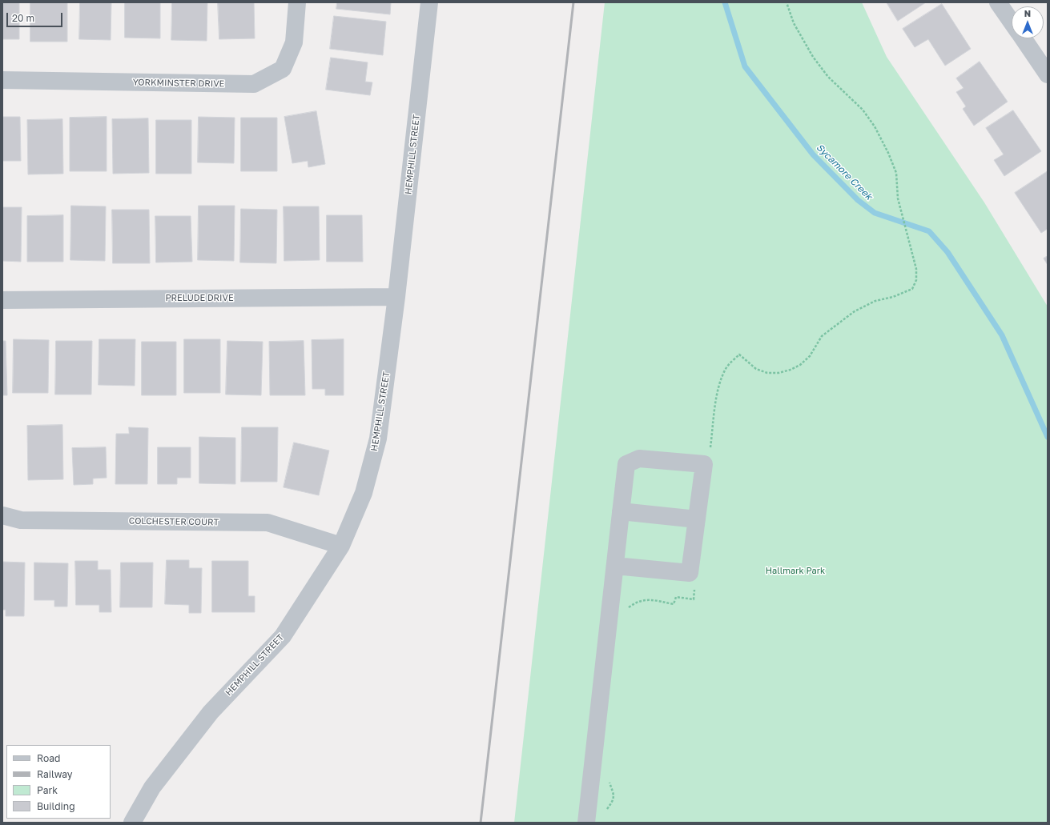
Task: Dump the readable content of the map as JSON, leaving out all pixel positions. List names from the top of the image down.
{
  "streets": {
    "street": [
      "YORKMINSTER DRIVE",
      "HEMPHILL STREET",
      "PRELUDE DRIVE",
      "COLCHESTER COURT"
    ]
  },
  "crossings": [
    ["HEMPHILL STREET", "PRELUDE DRIVE"],
    ["HEMPHILL STREET", "COLCHESTER COURT"]
  ],
  "water": ["Sycamore Creek"],
  "parks": ["Hallmark Park"],
  "legend": [
    "Road",
    "Railway",
    "Park",
    "Building"
  ],
  "scale_bar": "20 m",
  "north": "top"
}
